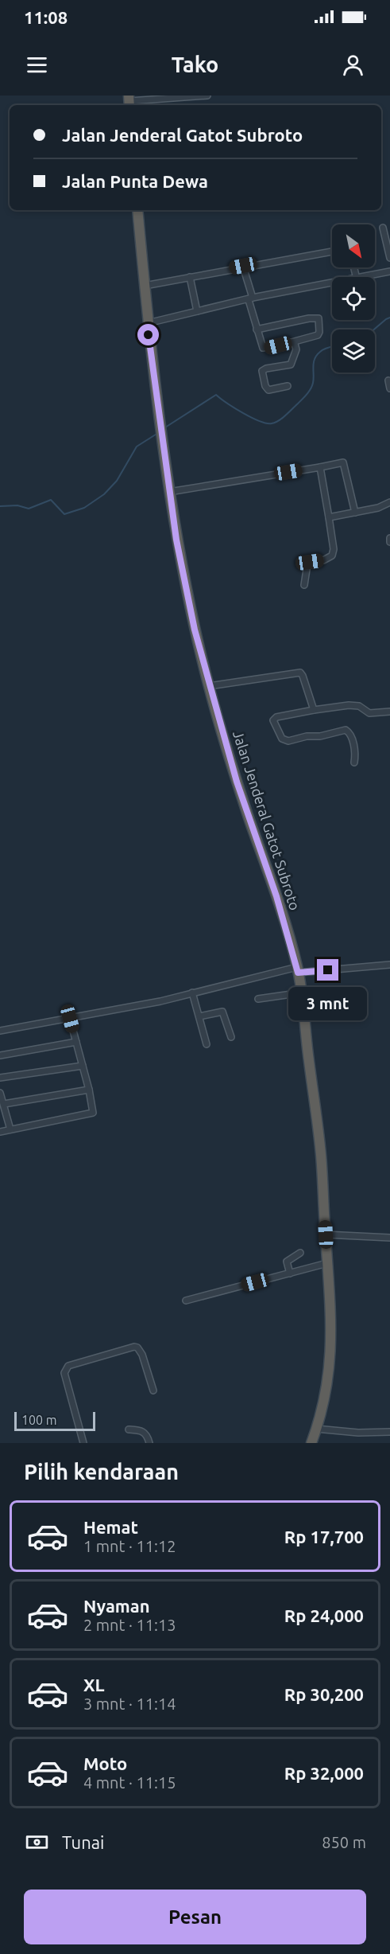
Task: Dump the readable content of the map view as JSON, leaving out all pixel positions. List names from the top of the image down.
{
  "streets": {
    "highway": ["Jalan Jenderal Gatot Subroto"]
  },
  "scale_bar": "100 m",
  "north": "bottom right",
  "page": {
    "status": "11:08",
    "header": "Tako",
    "banner": ["Jalan Jenderal Gatot Subroto", "Jalan Punta Dewa"],
    "bubble": "3 mnt",
    "scale": "100 m",
    "heading": "Pilih kendaraan",
    "list": [
      {
        "name": "Hemat",
        "note": "1 mnt · 11:12",
        "value": "Rp 17,700"
      },
      {
        "name": "Nyaman",
        "note": "2 mnt · 11:13",
        "value": "Rp 24,000"
      },
      {
        "name": "XL",
        "note": "3 mnt · 11:14",
        "value": "Rp 30,200"
      },
      {
        "name": "Moto",
        "note": "4 mnt · 11:15",
        "value": "Rp 32,000"
      }
    ],
    "pay": ["Tunai", "850 m"],
    "buttons": "Pesan"
  }
}
